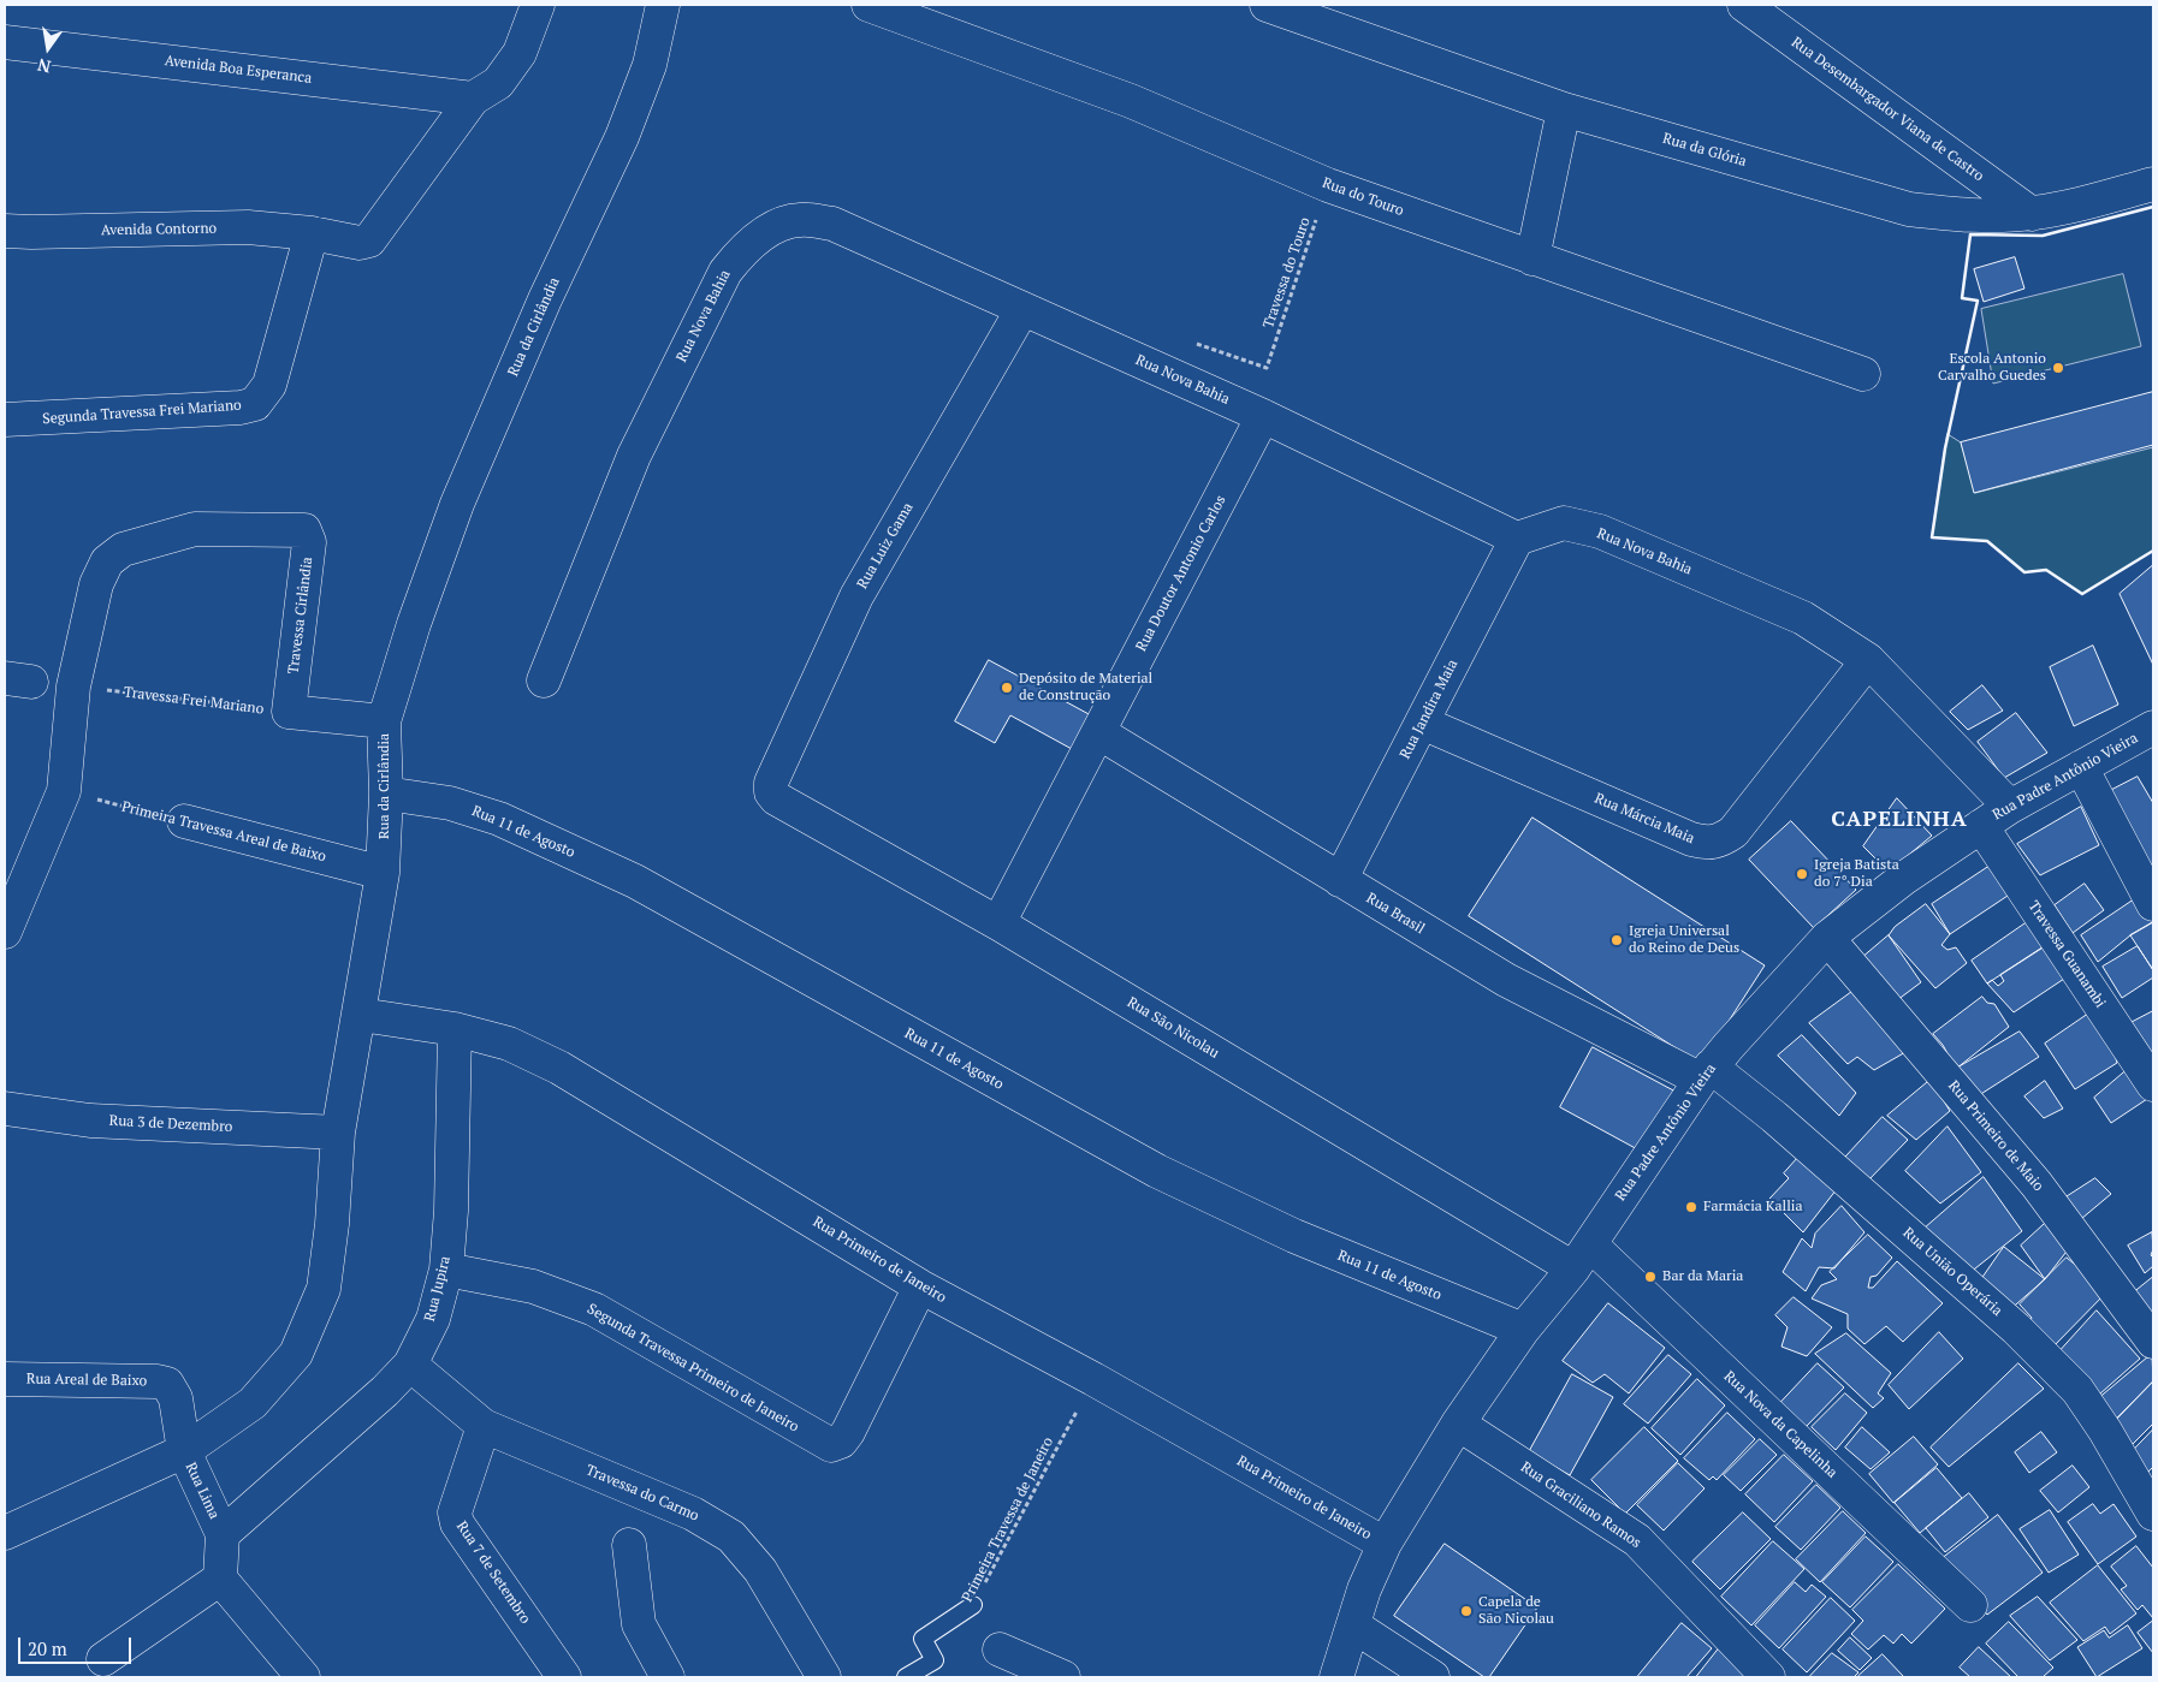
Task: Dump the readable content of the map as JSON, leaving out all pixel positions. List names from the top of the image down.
{
  "streets": {
    "street": [
      "Avenida Boa Esperanca",
      "Rua Desembargador Viana de Castro",
      "Rua da Glória",
      "Rua do Touro",
      "Avenida Contorno",
      "Rua Nova Bahia",
      "Rua da Cirlândia",
      "Segunda Travessa Frei Mariano",
      "Rua Luiz Gama",
      "Rua Doutor Antonio Carlos",
      "Travessa Cirlândia",
      "Rua Jandira Maia",
      "Rua Padre Antônio Vieira",
      "Rua Márcia Maia",
      "Primeira Travessa Areal de Baixo",
      "Rua 11 de Agosto",
      "Rua Brasil",
      "Travessa Guanambi",
      "Rua São Nicolau",
      "Rua 3 de Dezembro",
      "Rua Primeiro de Maio",
      "Rua Primeiro de Janeiro",
      "Rua União Operária",
      "Rua Jupira",
      "Segunda Travessa Primeiro de Janeiro",
      "Rua Areal de Baixo",
      "Rua Nova da Capelinha",
      "Rua Lima",
      "Travessa do Carmo",
      "Rua Graciliano Ramos",
      "Rua 7 de Setembro"
    ],
    "path": ["Travessa do Touro", "Travessa Frei Mariano", "Primeira Travessa de Janeiro"]
  },
  "crossings": [
    ["Rua Desembargador Viana de Castro", "Rua da Glória"],
    ["Rua do Touro", "Travessa do Touro"],
    ["Avenida Contorno", "Segunda Travessa Frei Mariano"],
    ["Rua Nova Bahia", "Rua Luiz Gama"],
    ["Rua Nova Bahia", "Rua Doutor Antonio Carlos"],
    ["Rua Nova Bahia", "Rua Jandira Maia"],
    ["Rua Nova Bahia", "Rua Padre Antônio Vieira"],
    ["Rua Nova Bahia", "Rua Márcia Maia"],
    ["Rua da Cirlândia", "Primeira Travessa Areal de Baixo"],
    ["Rua da Cirlândia", "Rua 11 de Agosto"],
    ["Rua da Cirlândia", "Rua 3 de Dezembro"],
    ["Rua da Cirlândia", "Rua Primeiro de Janeiro"],
    ["Rua da Cirlândia", "Rua Lima"],
    ["Rua Luiz Gama", "Rua São Nicolau"],
    ["Rua Doutor Antonio Carlos", "Rua Brasil"],
    ["Rua Doutor Antonio Carlos", "Rua São Nicolau"],
    ["Travessa Cirlândia", "Travessa Frei Mariano"],
    ["Rua Jandira Maia", "Rua Márcia Maia"],
    ["Rua Jandira Maia", "Rua Brasil"],
    ["Rua Padre Antônio Vieira", "Rua 11 de Agosto"],
    ["Rua Padre Antônio Vieira", "Rua Brasil"],
    ["Rua Padre Antônio Vieira", "Travessa Guanambi"],
    ["Rua Padre Antônio Vieira", "Rua São Nicolau"],
    ["Rua Padre Antônio Vieira", "Rua Primeiro de Maio"],
    ["Rua Padre Antônio Vieira", "Rua Primeiro de Janeiro"],
    ["Rua Padre Antônio Vieira", "Rua União Operária"],
    ["Rua Padre Antônio Vieira", "Rua Nova da Capelinha"],
    ["Rua Padre Antônio Vieira", "Rua Graciliano Ramos"],
    ["Rua Brasil", "Rua União Operária"],
    ["Rua São Nicolau", "Rua Nova da Capelinha"],
    ["Rua Primeiro de Janeiro", "Rua Jupira"],
    ["Rua Primeiro de Janeiro", "Segunda Travessa Primeiro de Janeiro"],
    ["Rua Primeiro de Janeiro", "Primeira Travessa de Janeiro"],
    ["Rua Jupira", "Segunda Travessa Primeiro de Janeiro"],
    ["Rua Jupira", "Rua Lima"],
    ["Rua Jupira", "Travessa do Carmo"],
    ["Rua Areal de Baixo", "Rua Lima"],
    ["Travessa do Carmo", "Rua 7 de Setembro"]
  ],
  "districts": ["CAPELINHA"],
  "places": [
    "Escola Antonio Carvalho Guedes",
    "Depósito de Material de Construção",
    "Igreja Batista do 7° Dia",
    "Igreja Universal do Reino de Deus",
    "Farmácia Kallia",
    "Bar da Maria",
    "Capela de São Nicolau"
  ],
  "scale_bar": "20 m",
  "north": "bottom"
}
